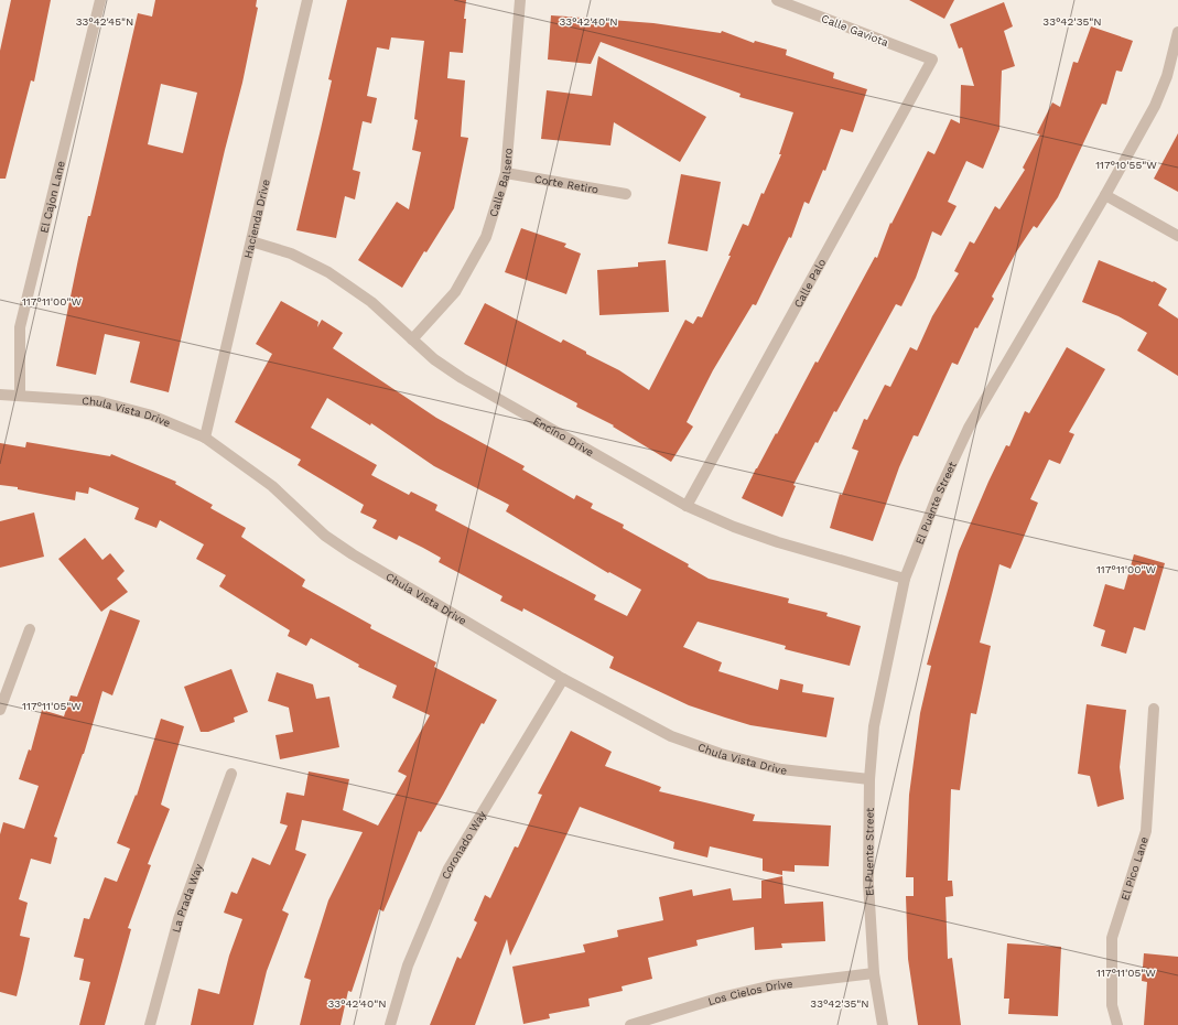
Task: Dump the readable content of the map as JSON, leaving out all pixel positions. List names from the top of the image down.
{
  "streets": {
    "street": [
      "Calle Gaviota",
      "Calle Balsero",
      "Corte Retiro",
      "El Cajon Lane",
      "Hacienda Drive",
      "Calle Palo",
      "Chula Vista Drive",
      "Encino Drive",
      "El Puente Street",
      "Coronado Way",
      "El Pico Lane",
      "La Prada Way",
      "Los Cielos Drive"
    ]
  },
  "crossings": [
    ["Calle Gaviota", "Calle Palo"],
    ["Calle Balsero", "Corte Retiro"],
    ["Calle Balsero", "Encino Drive"],
    ["El Cajon Lane", "Chula Vista Drive"],
    ["Hacienda Drive", "Chula Vista Drive"],
    ["Hacienda Drive", "Encino Drive"],
    ["Calle Palo", "Encino Drive"],
    ["Chula Vista Drive", "El Puente Street"],
    ["Chula Vista Drive", "Coronado Way"],
    ["Encino Drive", "El Puente Street"],
    ["El Puente Street", "Los Cielos Drive"]
  ],
  "coordinates": [
    "33°42'45\"N",
    "33°42'40\"N",
    "33°42'35\"N",
    "117°10'55\"W",
    "117°11'00\"W",
    "117°11'05\"W"
  ]
}
